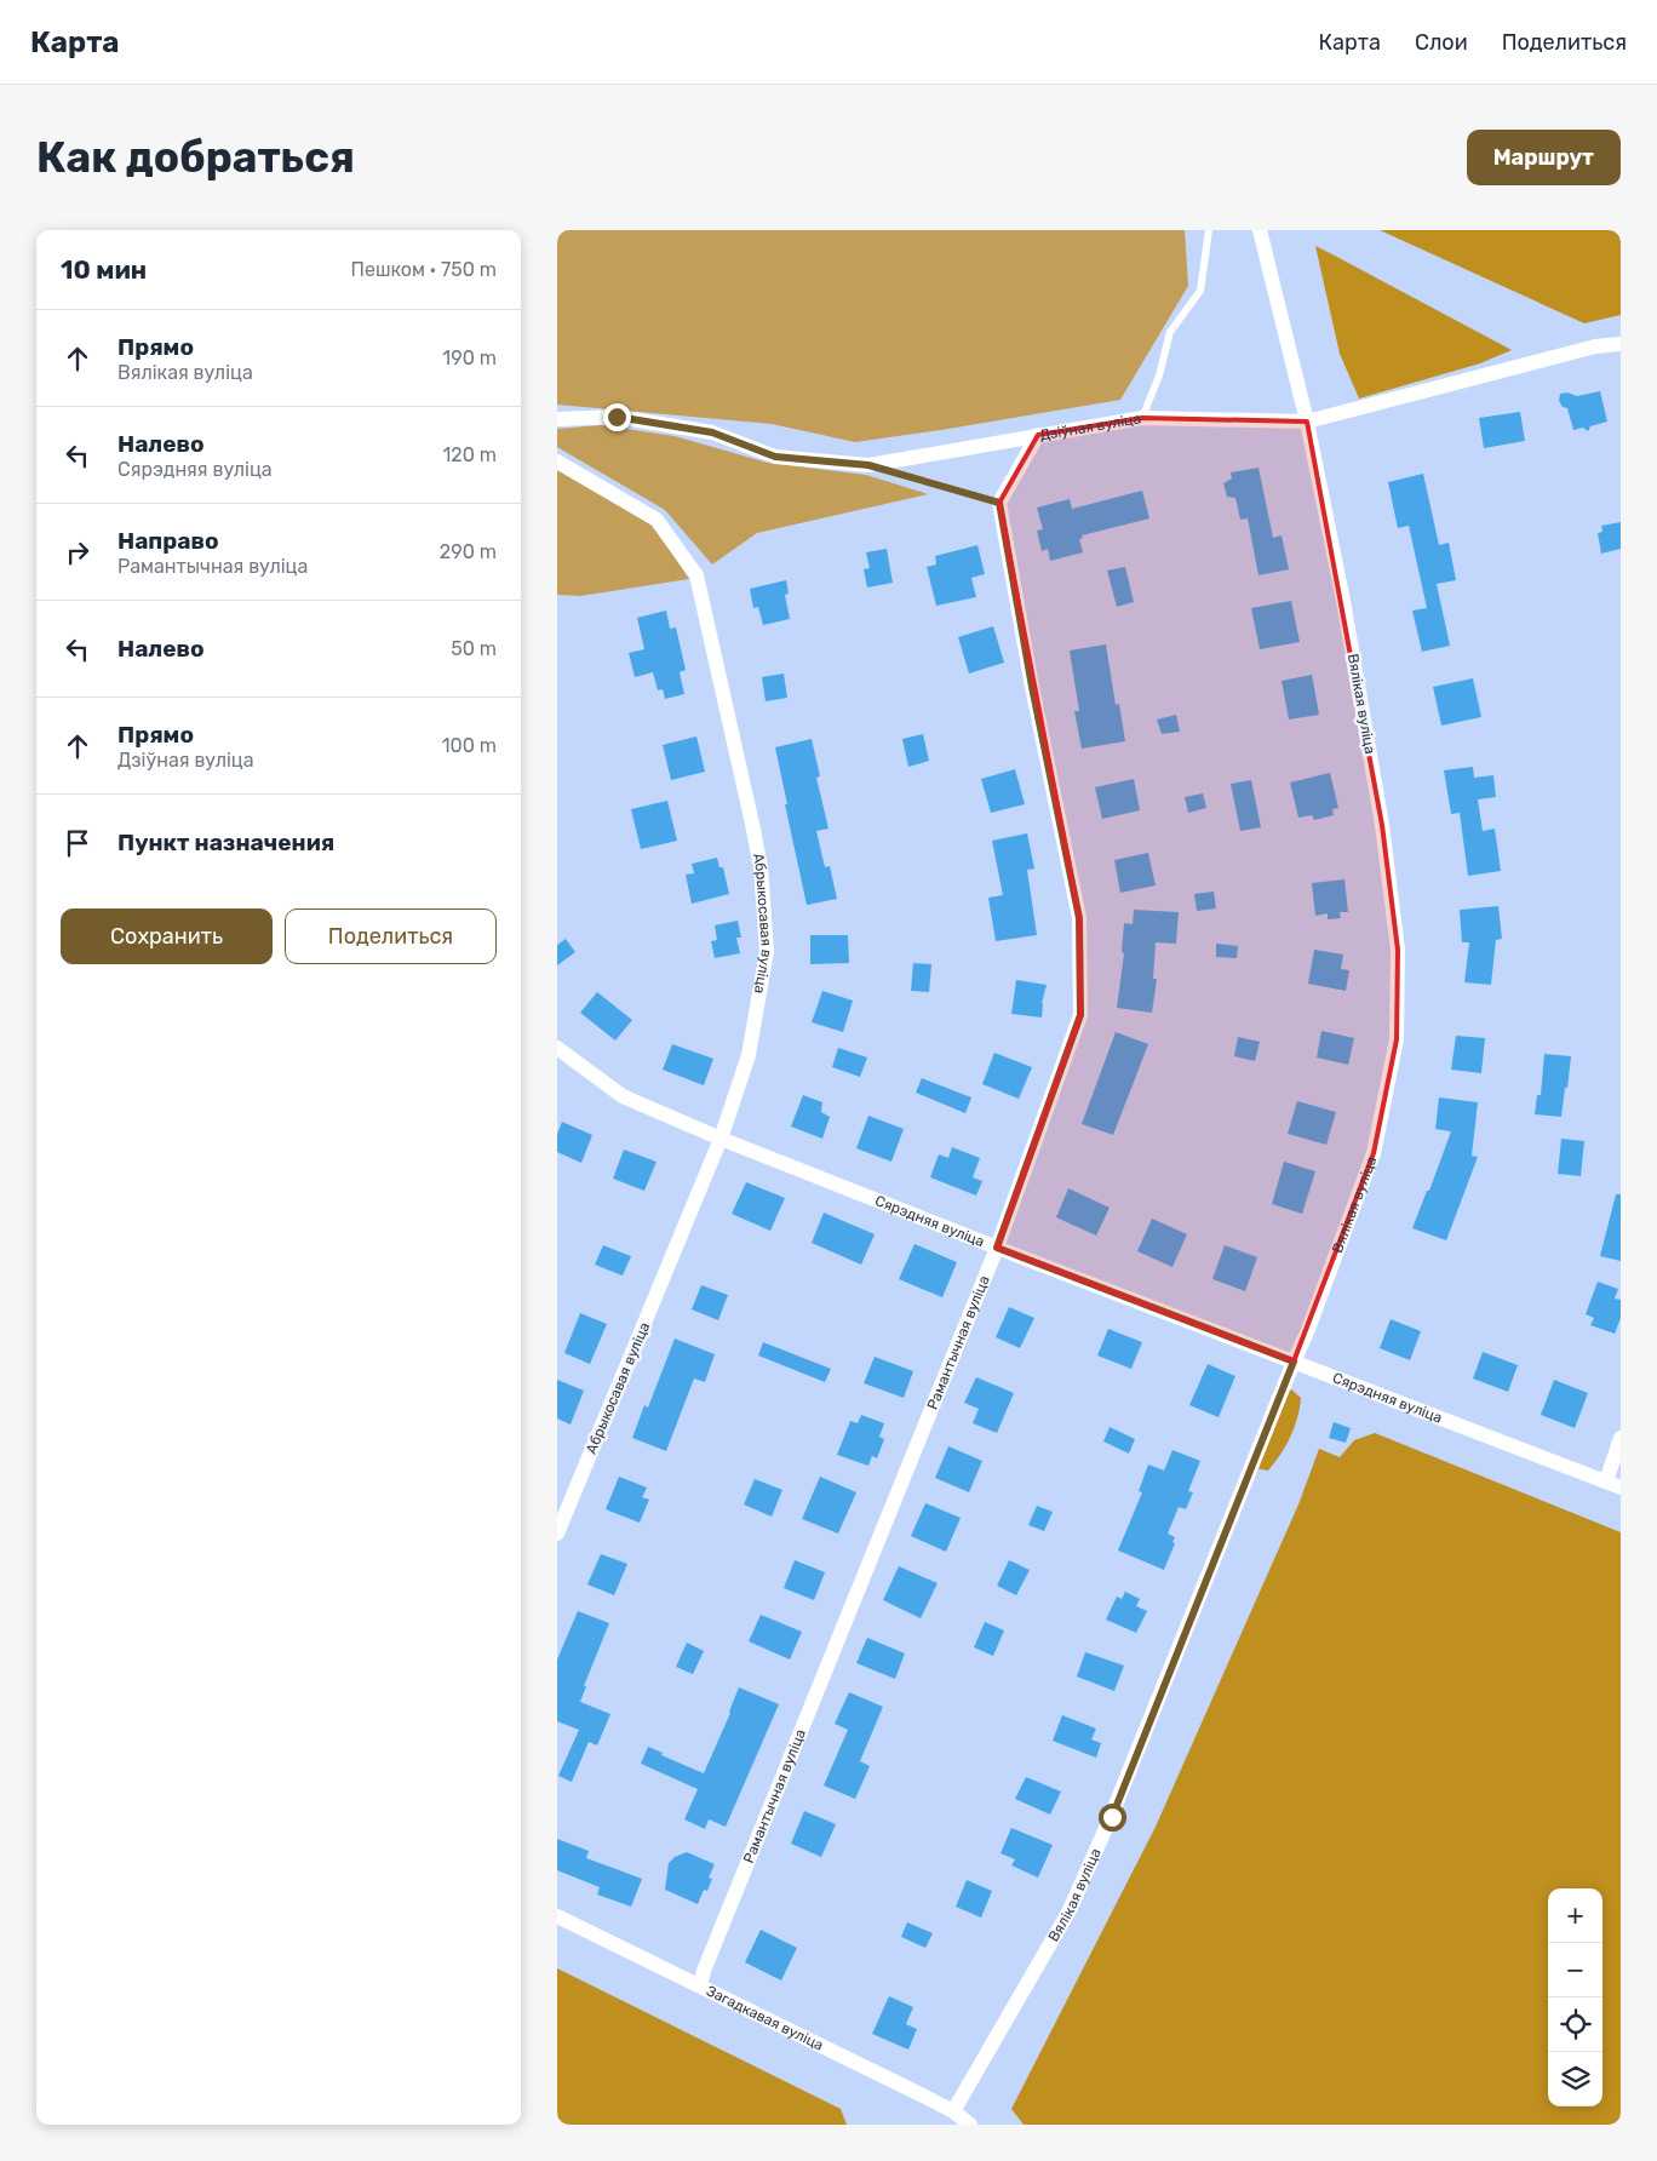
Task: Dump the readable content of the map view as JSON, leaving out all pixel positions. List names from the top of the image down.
{
  "streets": {
    "street": [
      "Дзіўная вуліца",
      "Вялікая вуліца",
      "Абрыкосавая вуліца",
      "Сярэдняя вуліца",
      "Рамантычная вуліца",
      "Загадкавая вуліца"
    ]
  },
  "crossings": [
    ["Дзіўная вуліца", "Вялікая вуліца"],
    ["Вялікая вуліца", "Сярэдняя вуліца"],
    ["Вялікая вуліца", "Загадкавая вуліца"],
    ["Абрыкосавая вуліца", "Сярэдняя вуліца"],
    ["Сярэдняя вуліца", "Рамантычная вуліца"],
    ["Рамантычная вуліца", "Загадкавая вуліца"]
  ],
  "page": {
    "header": "Карта",
    "nav": ["Карта", "Слои", "Поделиться"],
    "buttons": [
      "Маршрут",
      ["Сохранить", "Поделиться"]
    ],
    "title": "Как добраться",
    "heading": ["10 мин", "Пешком · 750 m"],
    "list": [
      ["Прямо", "Вялікая вуліца", "190 m"],
      ["Налево", "Сярэдняя вуліца", "120 m"],
      ["Направо", "Рамантычная вуліца", "290 m"],
      ["Налево", "50 m"],
      ["Прямо", "Дзіўная вуліца", "100 m"],
      "Пункт назначения"
    ],
    "map_buttons": ["+", "−"]
  }
}
